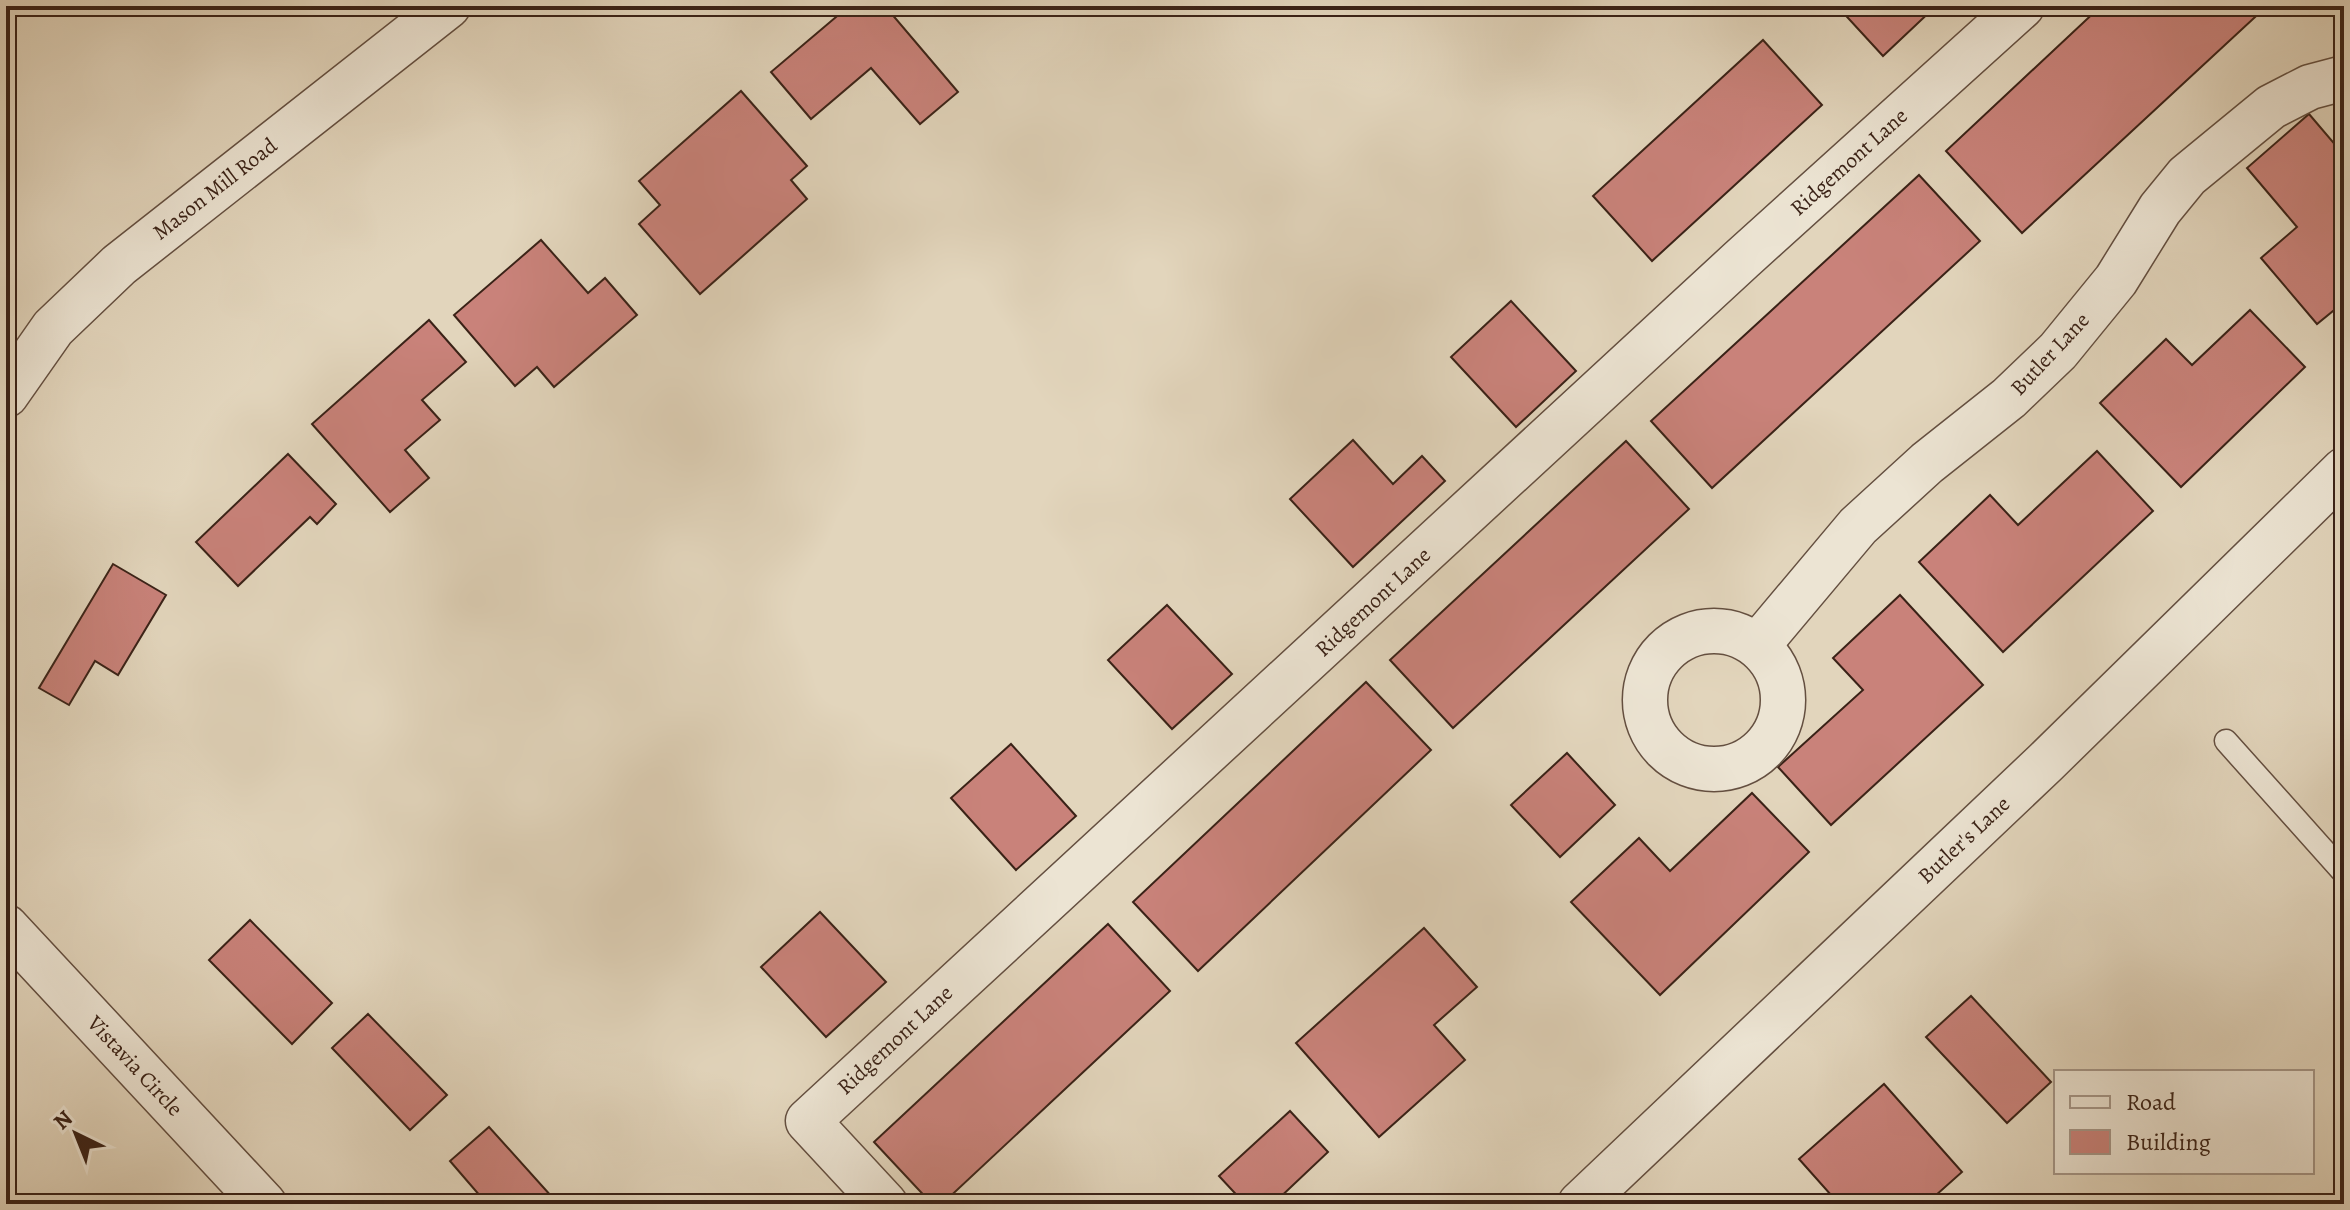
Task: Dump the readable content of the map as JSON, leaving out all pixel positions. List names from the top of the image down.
{
  "streets": {
    "street": [
      "Ridgemont Lane",
      "Mason Mill Road",
      "Butler Lane",
      "Butler's Lane",
      "Vistavia Circle"
    ]
  },
  "legend": ["Road", "Building"],
  "north": "top left"
}
